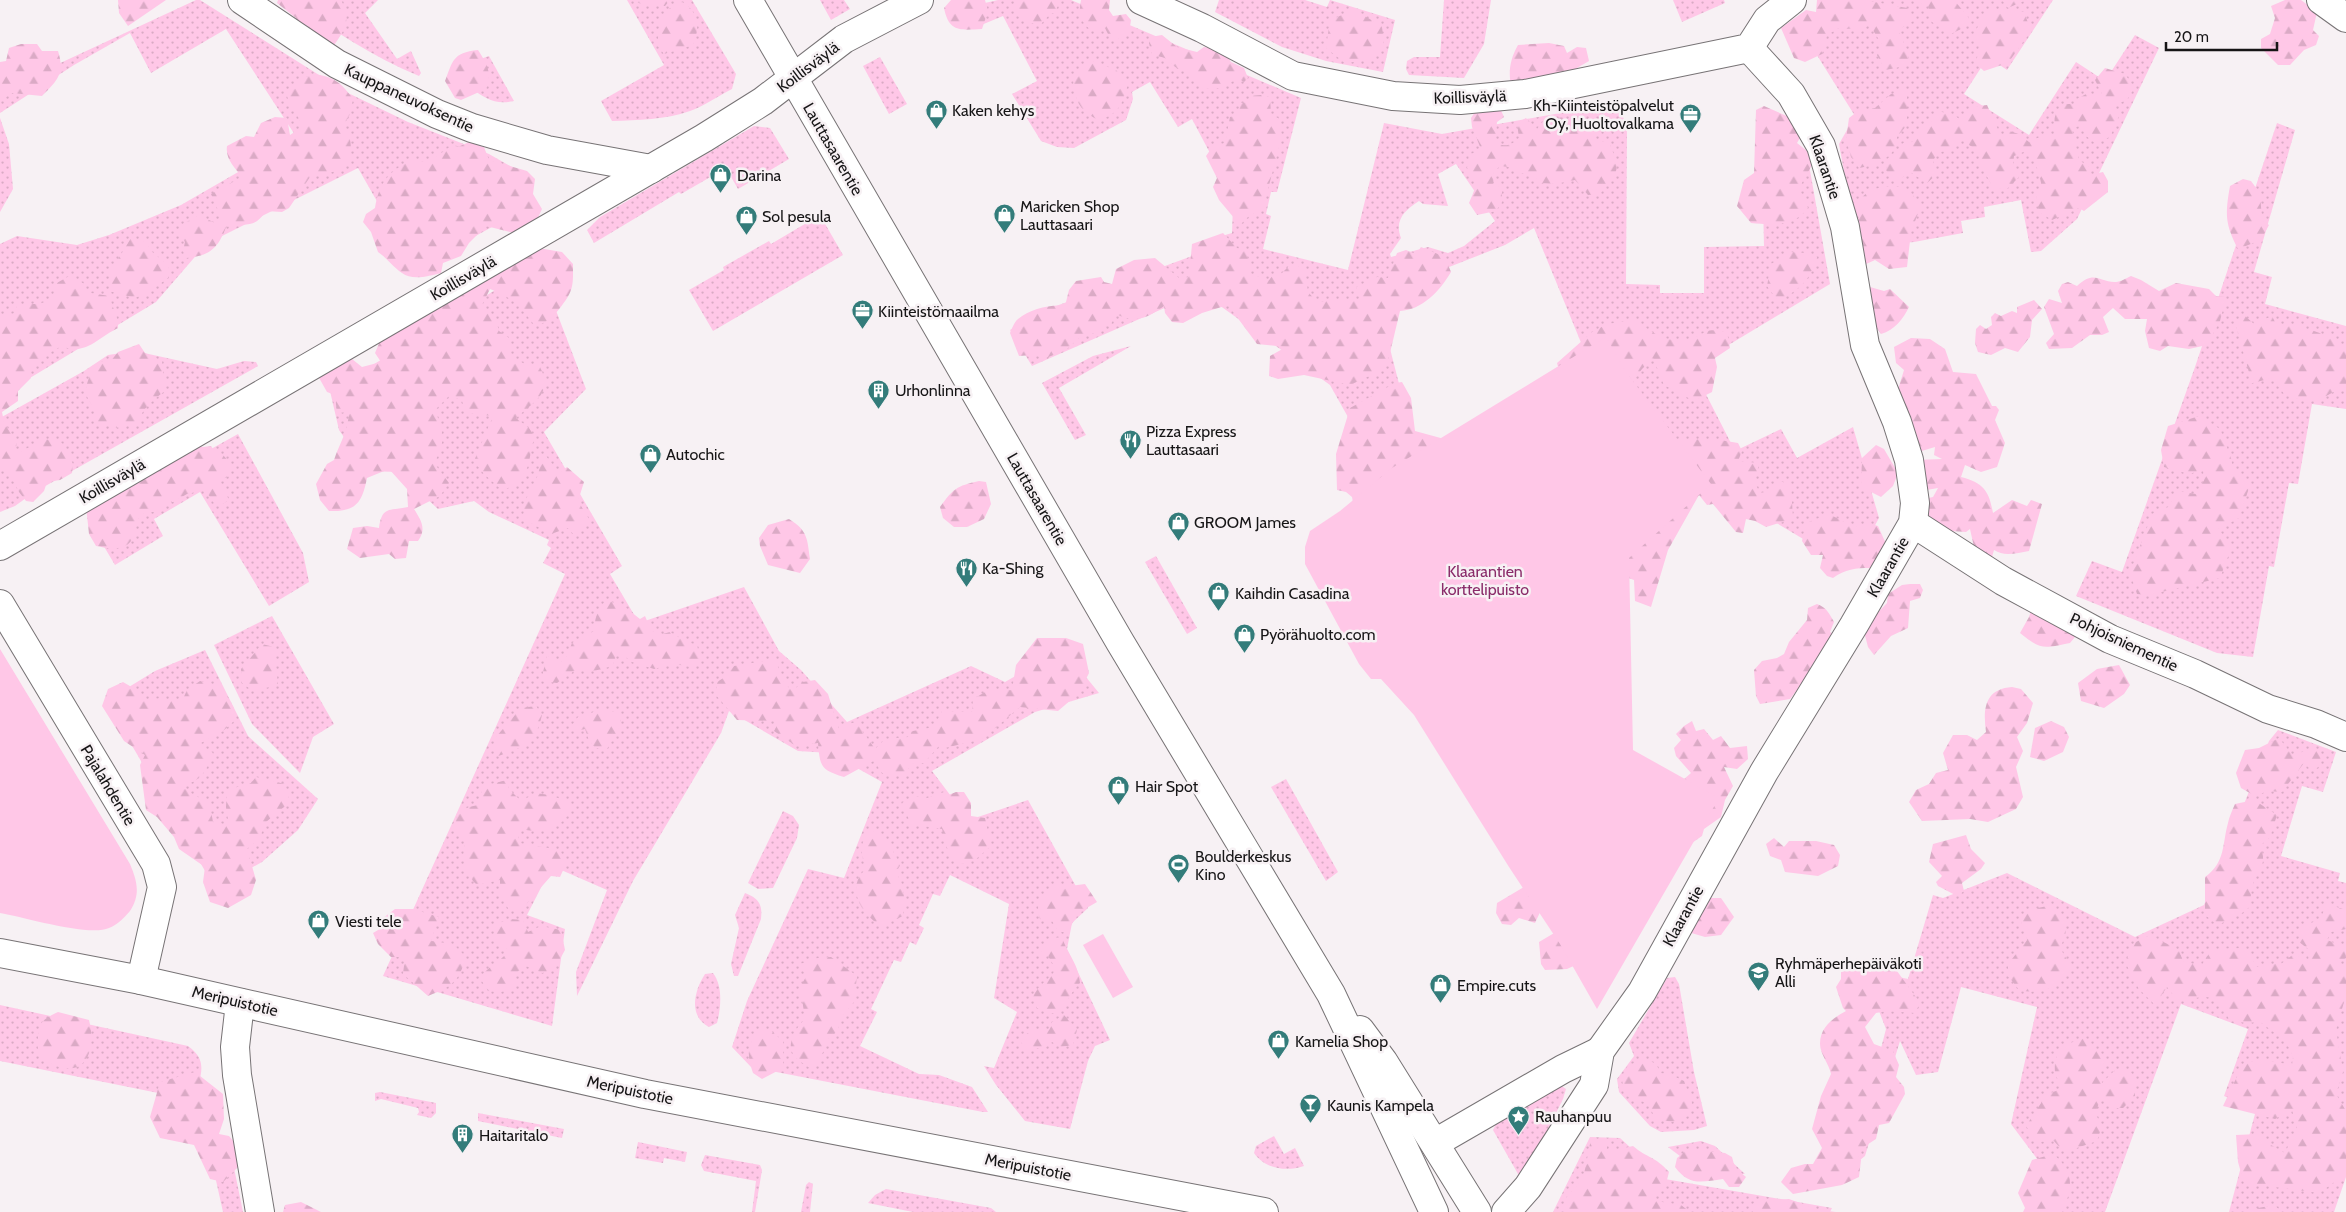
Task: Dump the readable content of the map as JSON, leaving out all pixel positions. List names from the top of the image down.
{
  "streets": {
    "street": [
      "Koillisväylä",
      "Kauppaneuvoksentie",
      "Lauttasaarentie",
      "Klaarantie",
      "Pohjoisniementie",
      "Pajalahdentie",
      "Meripuistotie"
    ]
  },
  "crossings": [
    ["Koillisväylä", "Kauppaneuvoksentie"],
    ["Koillisväylä", "Lauttasaarentie"],
    ["Koillisväylä", "Klaarantie"],
    ["Lauttasaarentie", "Klaarantie"],
    ["Klaarantie", "Pohjoisniementie"],
    ["Pajalahdentie", "Meripuistotie"]
  ],
  "parks": ["Klaarantien korttelipuisto"],
  "places": {
    "shop": [
      "Kaken kehys",
      "Darina",
      "Maricken Shop Lauttasaari",
      "Sol pesula",
      "Autochic",
      "GROOM James",
      "Kaihdin Casadina",
      "Pyörähuolto.com",
      "Hair Spot",
      "Viesti tele",
      "Empire.cuts",
      "Kamelia Shop"
    ],
    "office": ["Kh-Kiinteistöpalvelut Oy, Huoltovalkama", "Kiinteistömaailma"],
    "building": ["Urhonlinna", "Haitaritalo"],
    "restaurant": ["Pizza Express Lauttasaari", "Ka-Shing"],
    "sports": ["Boulderkeskus Kino"],
    "school or university": ["Ryhmäperhepäiväkoti Alli"],
    "bar": ["Kaunis Kampela"],
    "place": ["Rauhanpuu"]
  },
  "scale_bar": "20 m"
}
